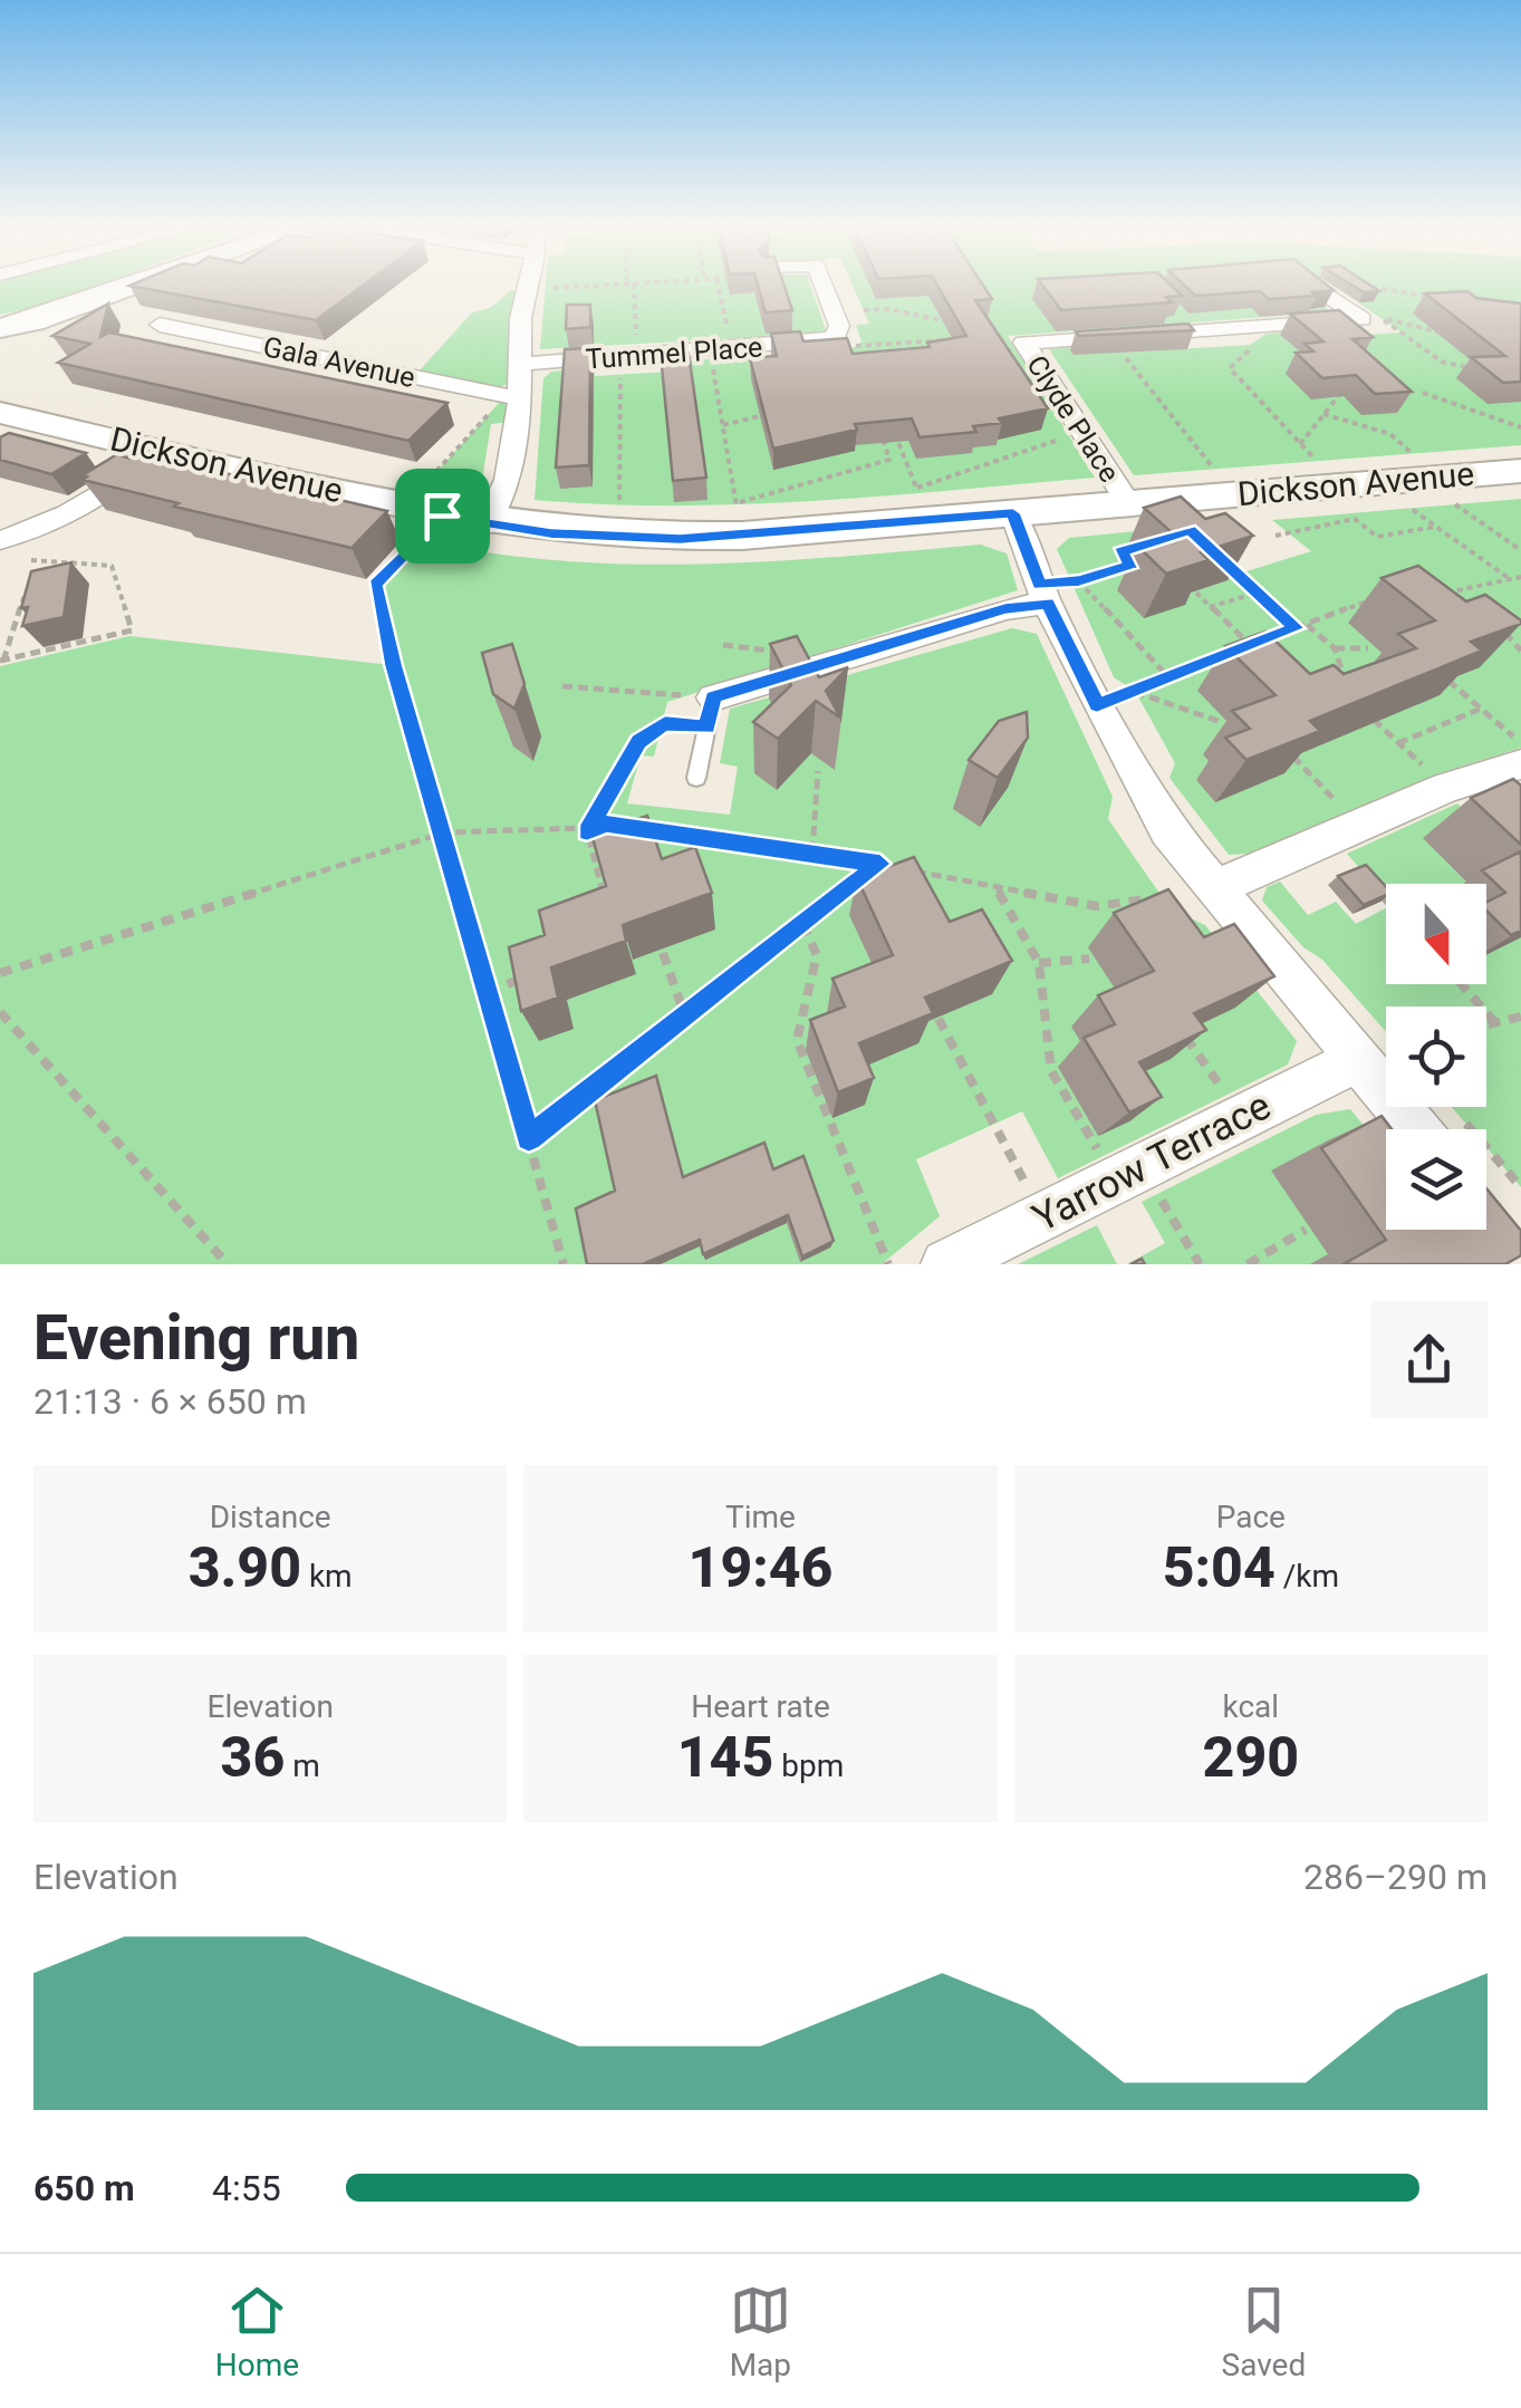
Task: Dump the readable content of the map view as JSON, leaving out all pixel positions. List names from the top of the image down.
{
  "streets": {
    "street": [
      "Tummel Place",
      "Gala Avenue",
      "Clyde Place",
      "Dickson Avenue",
      "Yarrow Terrace"
    ]
  },
  "crossings": [
    ["Clyde Place", "Dickson Avenue"]
  ],
  "north": "bottom",
  "page": {
    "heading": ["Evening run", "21:13 · 6 × 650 m"],
    "stats": [
      ["Distance", "3.90 km"],
      ["Time", "19:46"],
      ["Pace", "5:04 /km"],
      ["Elevation", "36 m"],
      ["Heart rate", "145 bpm"],
      ["kcal", "290"]
    ],
    "chart": ["Elevation", "286–290 m"],
    "list": [
      {
        "name": "650 m",
        "note": "4:55"
      }
    ],
    "tabs": ["Home", "Map", "Saved"]
  }
}
